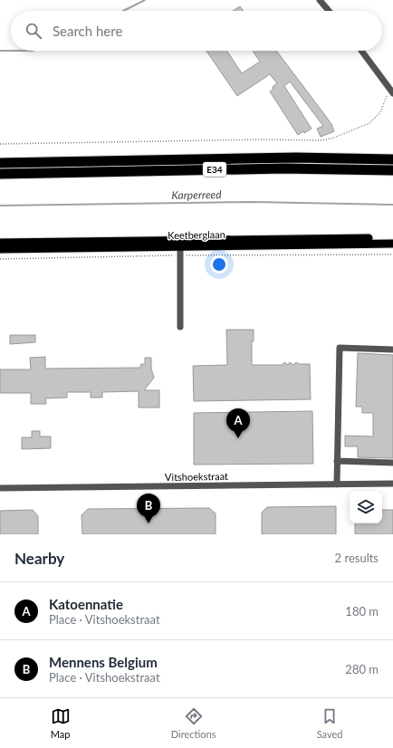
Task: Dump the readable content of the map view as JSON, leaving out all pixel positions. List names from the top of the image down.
{
  "streets": {
    "highway": ["E34"],
    "main road": ["Keetberglaan"],
    "street": ["Vitshoekstraat"]
  },
  "water": ["Karperreed"],
  "page": {
    "search": "Search here",
    "pins": ["A", "B"],
    "heading": ["Nearby", "2 results"],
    "list": [
      {
        "mark": "A",
        "name": "Katoennatie",
        "note": "Place · Vitshoekstraat",
        "value": "180 m"
      },
      {
        "mark": "B",
        "name": "Mennens Belgium",
        "note": "Place · Vitshoekstraat",
        "value": "280 m"
      }
    ],
    "nav": ["Map", "Directions", "Saved"]
  }
}
